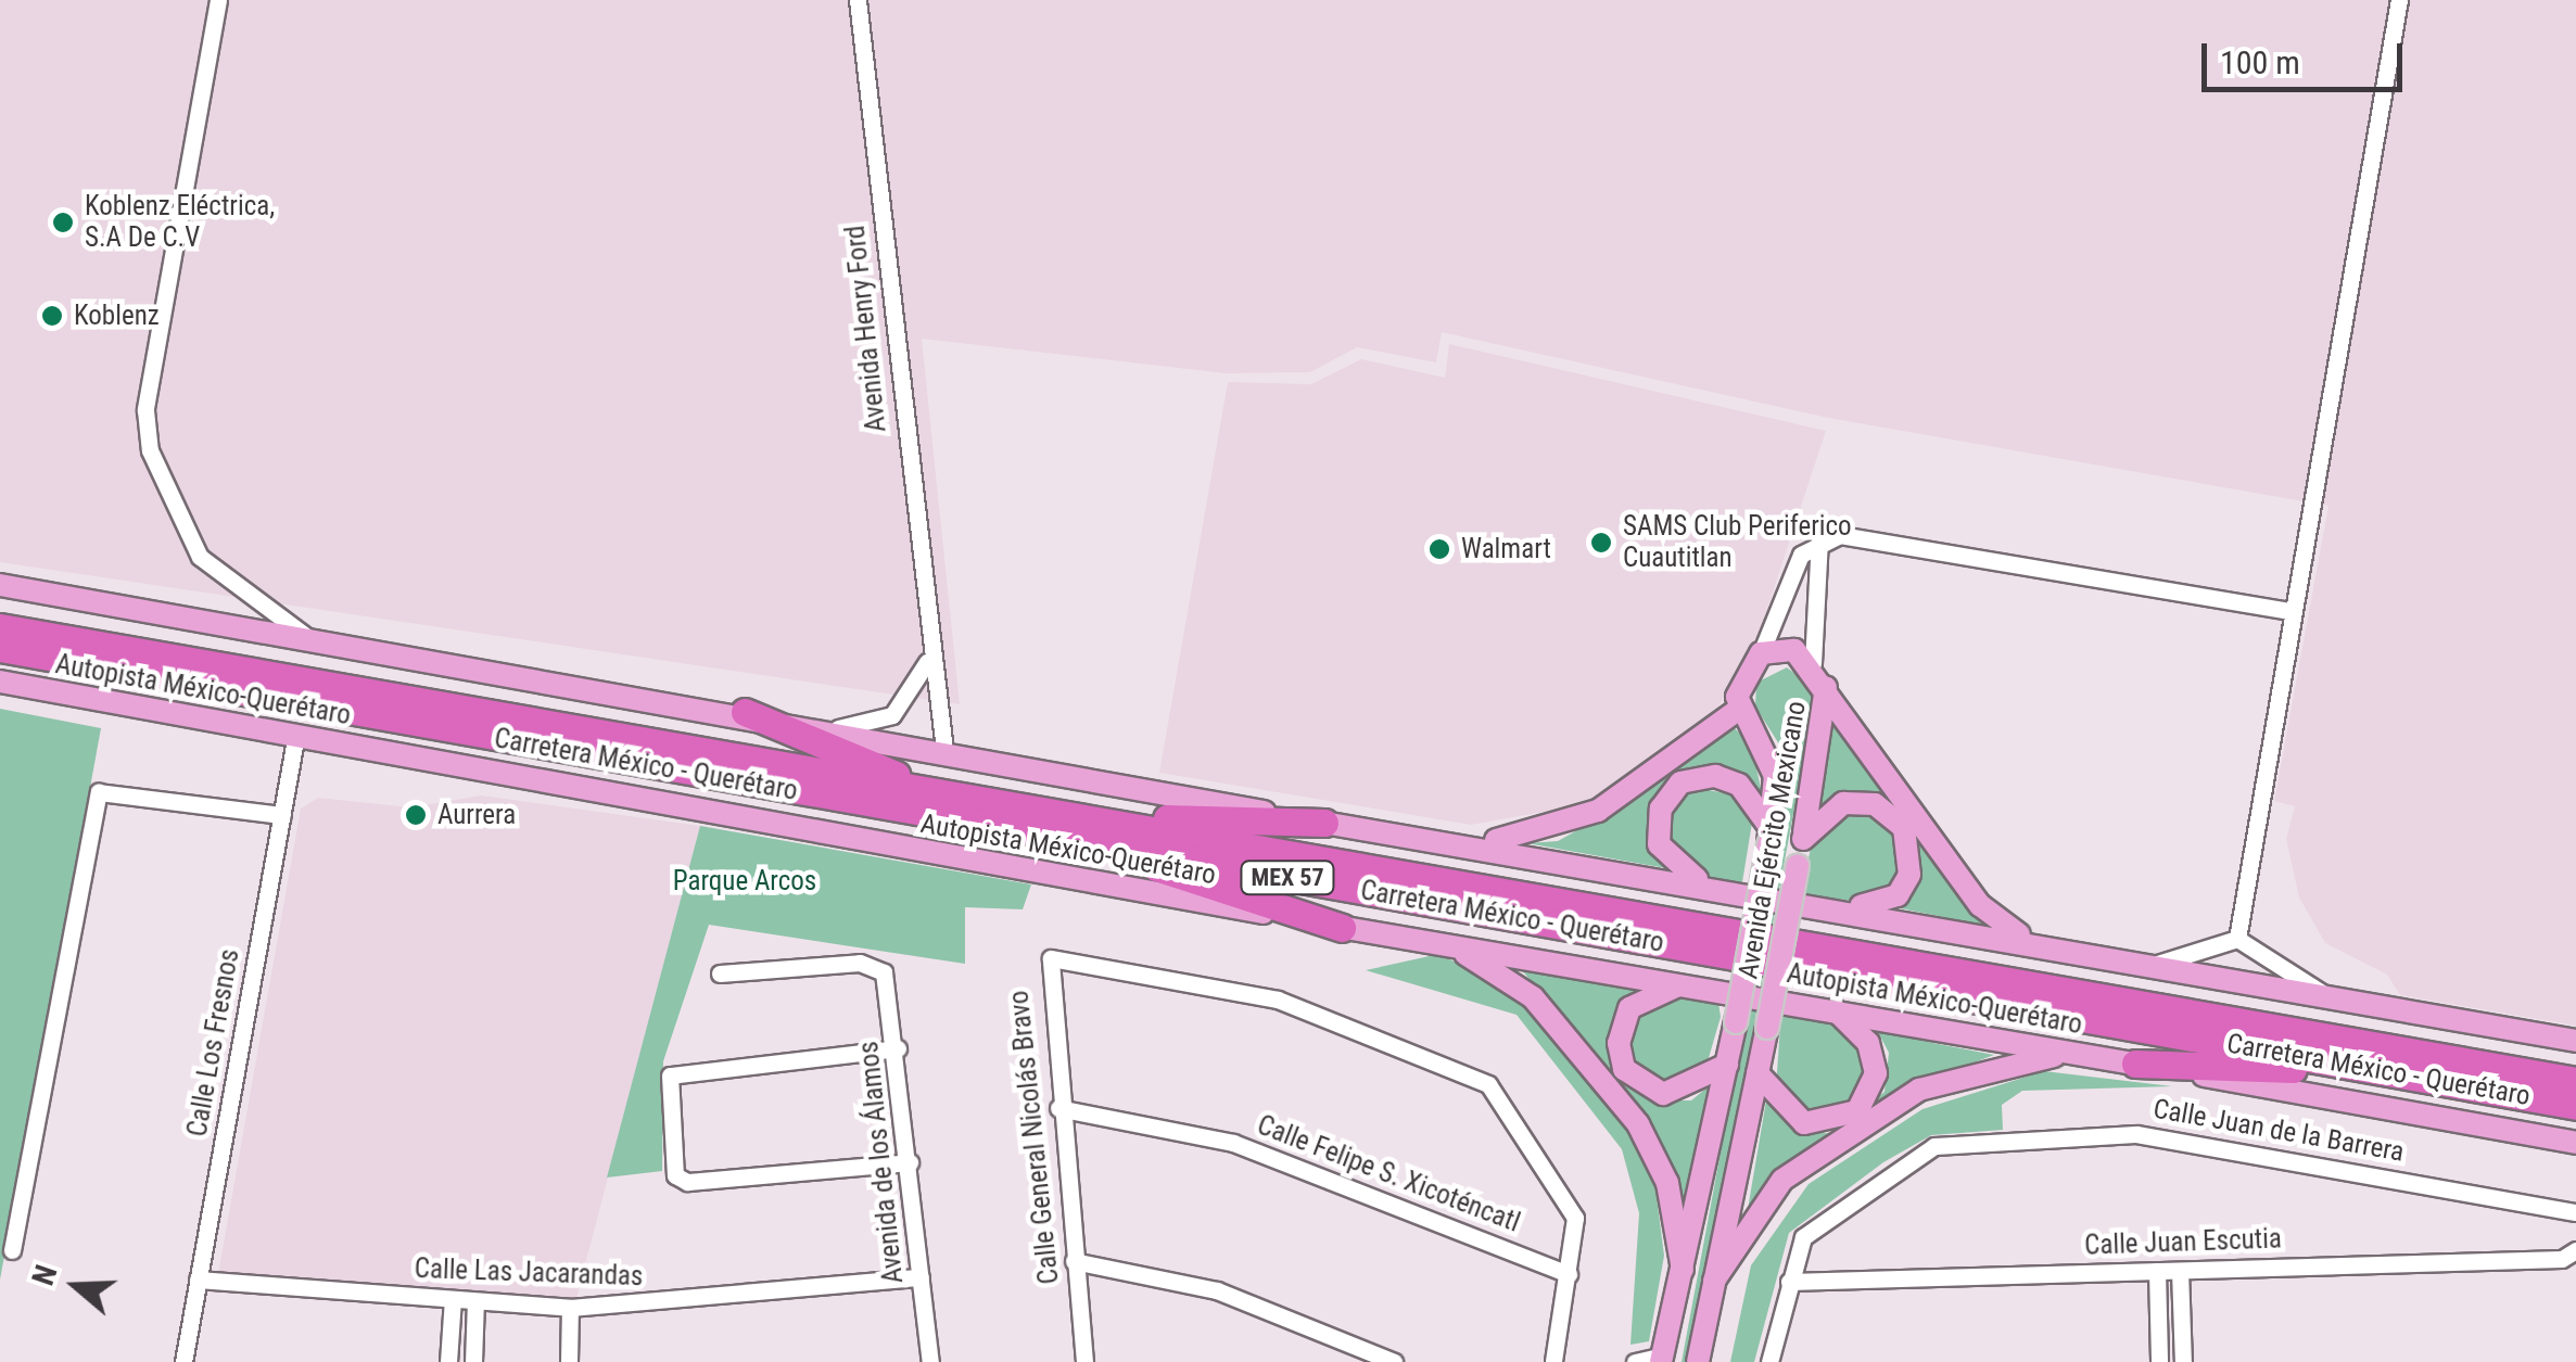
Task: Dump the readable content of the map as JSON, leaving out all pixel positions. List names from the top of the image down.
{
  "streets": {
    "highway": ["Carretera México - Querétaro", "MEX 57"],
    "main road": ["Autopista México-Querétaro", "Avenida Ejército Mexicano"],
    "street": [
      "Avenida Henry Ford",
      "Calle Los Fresnos",
      "Calle Juan de la Barrera",
      "Calle General Nicolás Bravo",
      "Avenida de los Álamos",
      "Calle Felipe S. Xicoténcatl",
      "Calle Juan Escutia",
      "Calle Las Jacarandas"
    ]
  },
  "crossings": [
    ["Autopista México-Querétaro", "Calle Los Fresnos"],
    ["Calle Los Fresnos", "Calle Las Jacarandas"],
    ["Calle Juan de la Barrera", "Calle Juan Escutia"],
    ["Calle General Nicolás Bravo", "Calle Felipe S. Xicoténcatl"],
    ["Avenida de los Álamos", "Calle Las Jacarandas"]
  ],
  "parks": ["Parque Arcos"],
  "places": [
    "Koblenz Eléctrica, S.A De C.V",
    "Koblenz",
    "SAMS Club Periferico Cuautitlan",
    "Walmart",
    "Aurrera"
  ],
  "scale_bar": "100 m",
  "north": "left"
}
